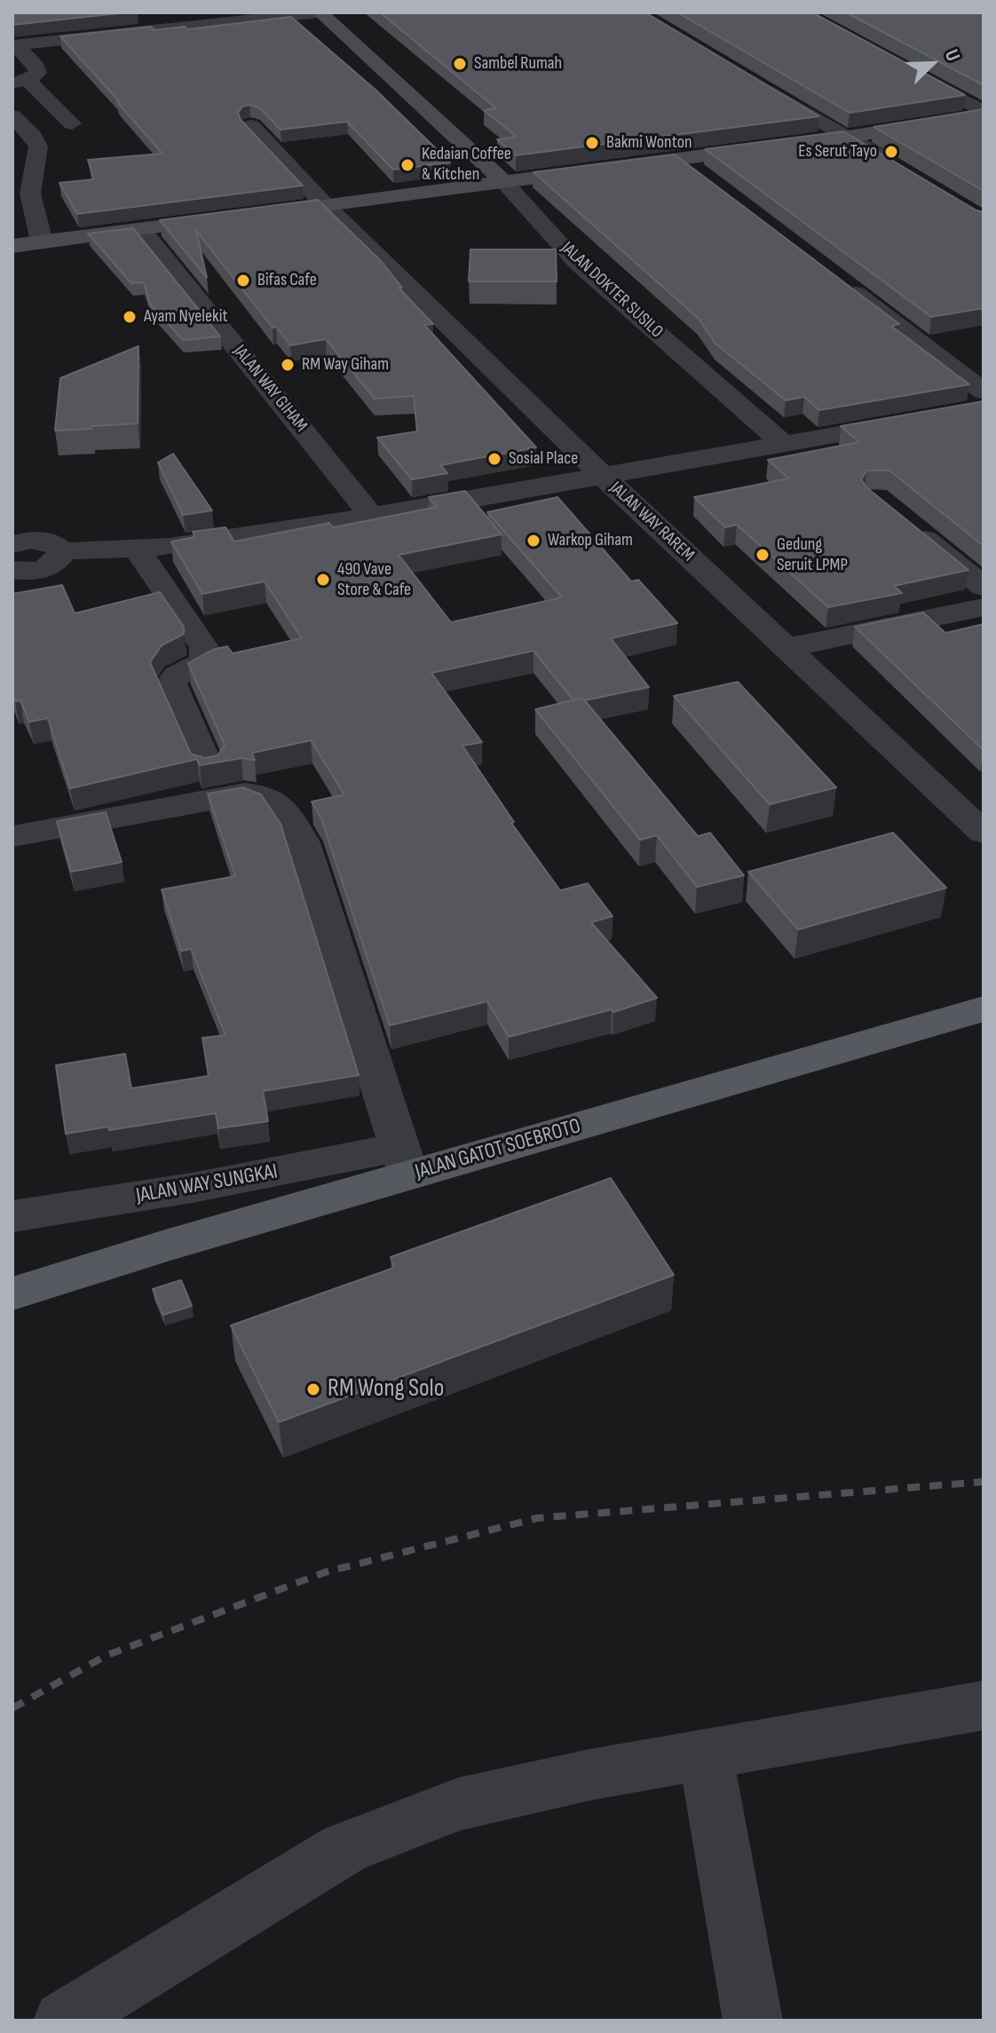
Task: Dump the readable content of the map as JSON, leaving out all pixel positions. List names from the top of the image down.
{
  "streets": {
    "main road": ["JALAN DOKTER SUSILO", "JALAN GATOT SOEBROTO"],
    "street": ["JALAN WAY GIHAM", "JALAN WAY RAREM", "JALAN WAY SUNGKAI"]
  },
  "crossings": [
    ["JALAN GATOT SOEBROTO", "JALAN WAY SUNGKAI"]
  ],
  "places": [
    "Sambel Rumah",
    "Bakmi Wonton",
    "Es Serut Tayo",
    "Kedaian Coffee & Kitchen",
    "Bifas Cafe",
    "Ayam Nyelekit",
    "RM Way Giham",
    "Sosial Place",
    "Warkop Giham",
    "Gedung Seruit LPMP",
    "490 Vave Store & Cafe",
    "RM Wong Solo"
  ],
  "north": "top right"
}
